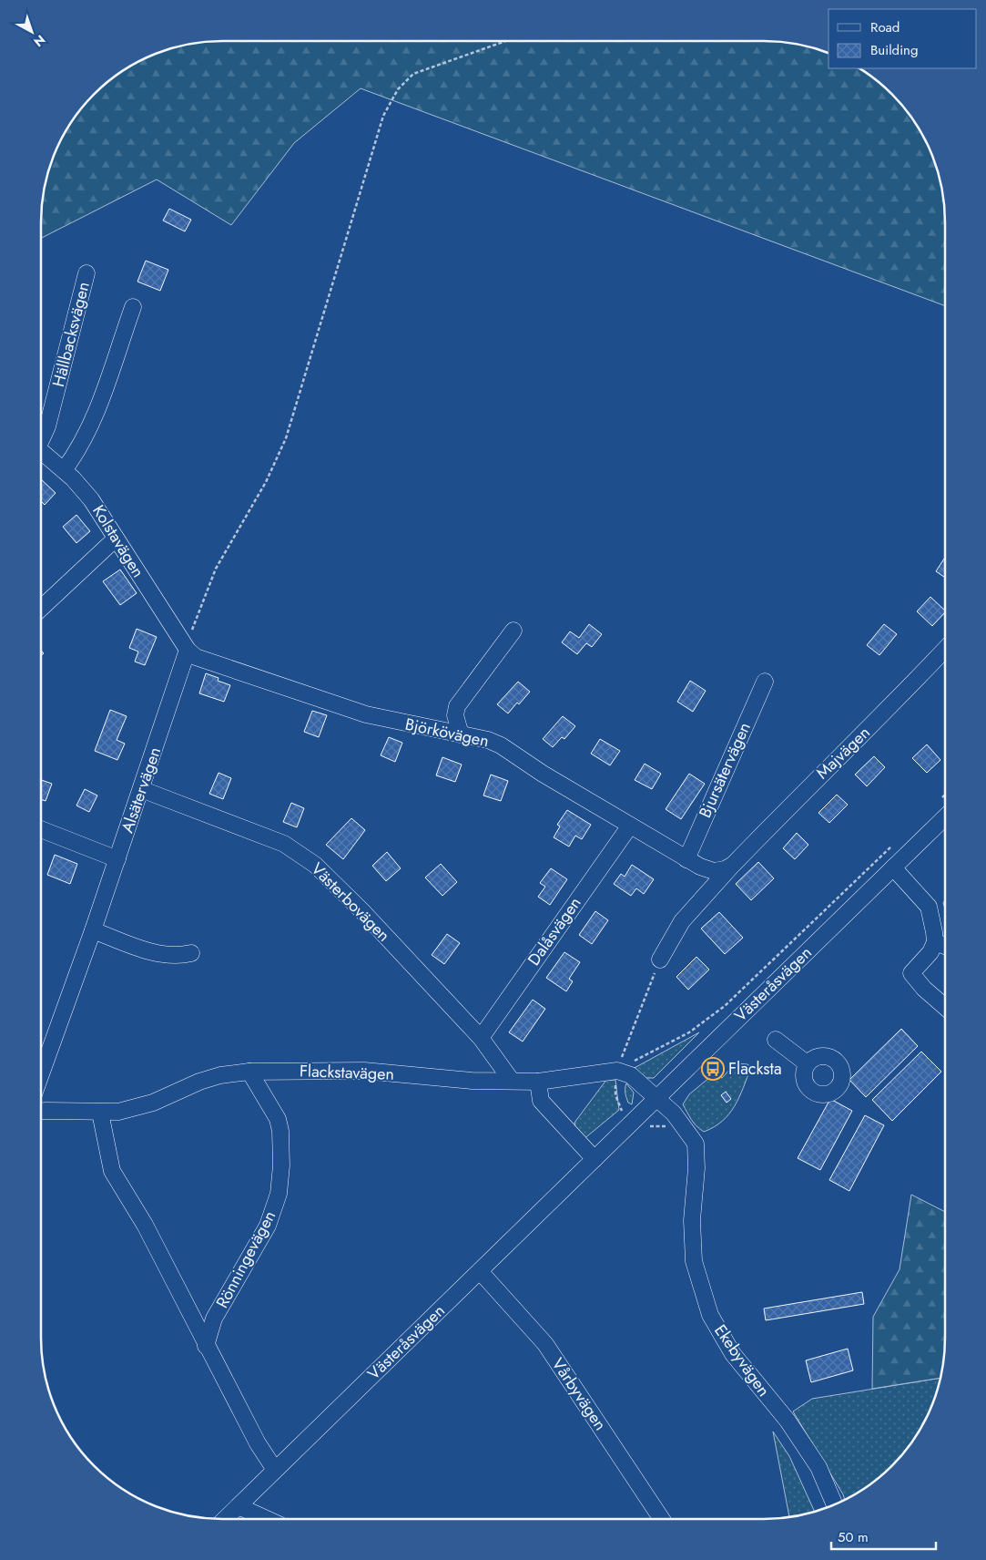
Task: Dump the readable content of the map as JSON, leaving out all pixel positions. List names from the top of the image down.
{
  "streets": {
    "street": [
      "Hällbacksvägen",
      "Kolstavägen",
      "Björkövägen",
      "Majvägen",
      "Bjursätervägen",
      "Alsätervägen",
      "Västerbovägen",
      "Dalåsvägen",
      "Västeråsvägen",
      "Flackstavägen",
      "Rönningevägen",
      "Ekebyvägen",
      "Vårbyvägen"
    ]
  },
  "crossings": [
    ["Kolstavägen", "Björkövägen"],
    ["Kolstavägen", "Alsätervägen"],
    ["Björkövägen", "Bjursätervägen"],
    ["Björkövägen", "Alsätervägen"],
    ["Björkövägen", "Dalåsvägen"],
    ["Alsätervägen", "Västerbovägen"],
    ["Västerbovägen", "Dalåsvägen"],
    ["Västerbovägen", "Flackstavägen"],
    ["Västeråsvägen", "Ekebyvägen"],
    ["Västeråsvägen", "Vårbyvägen"],
    ["Flackstavägen", "Rönningevägen"]
  ],
  "places": {
    "bus stop": ["Flacksta"]
  },
  "legend": ["Road", "Building"],
  "scale_bar": "50 m",
  "north": "bottom right"
}
